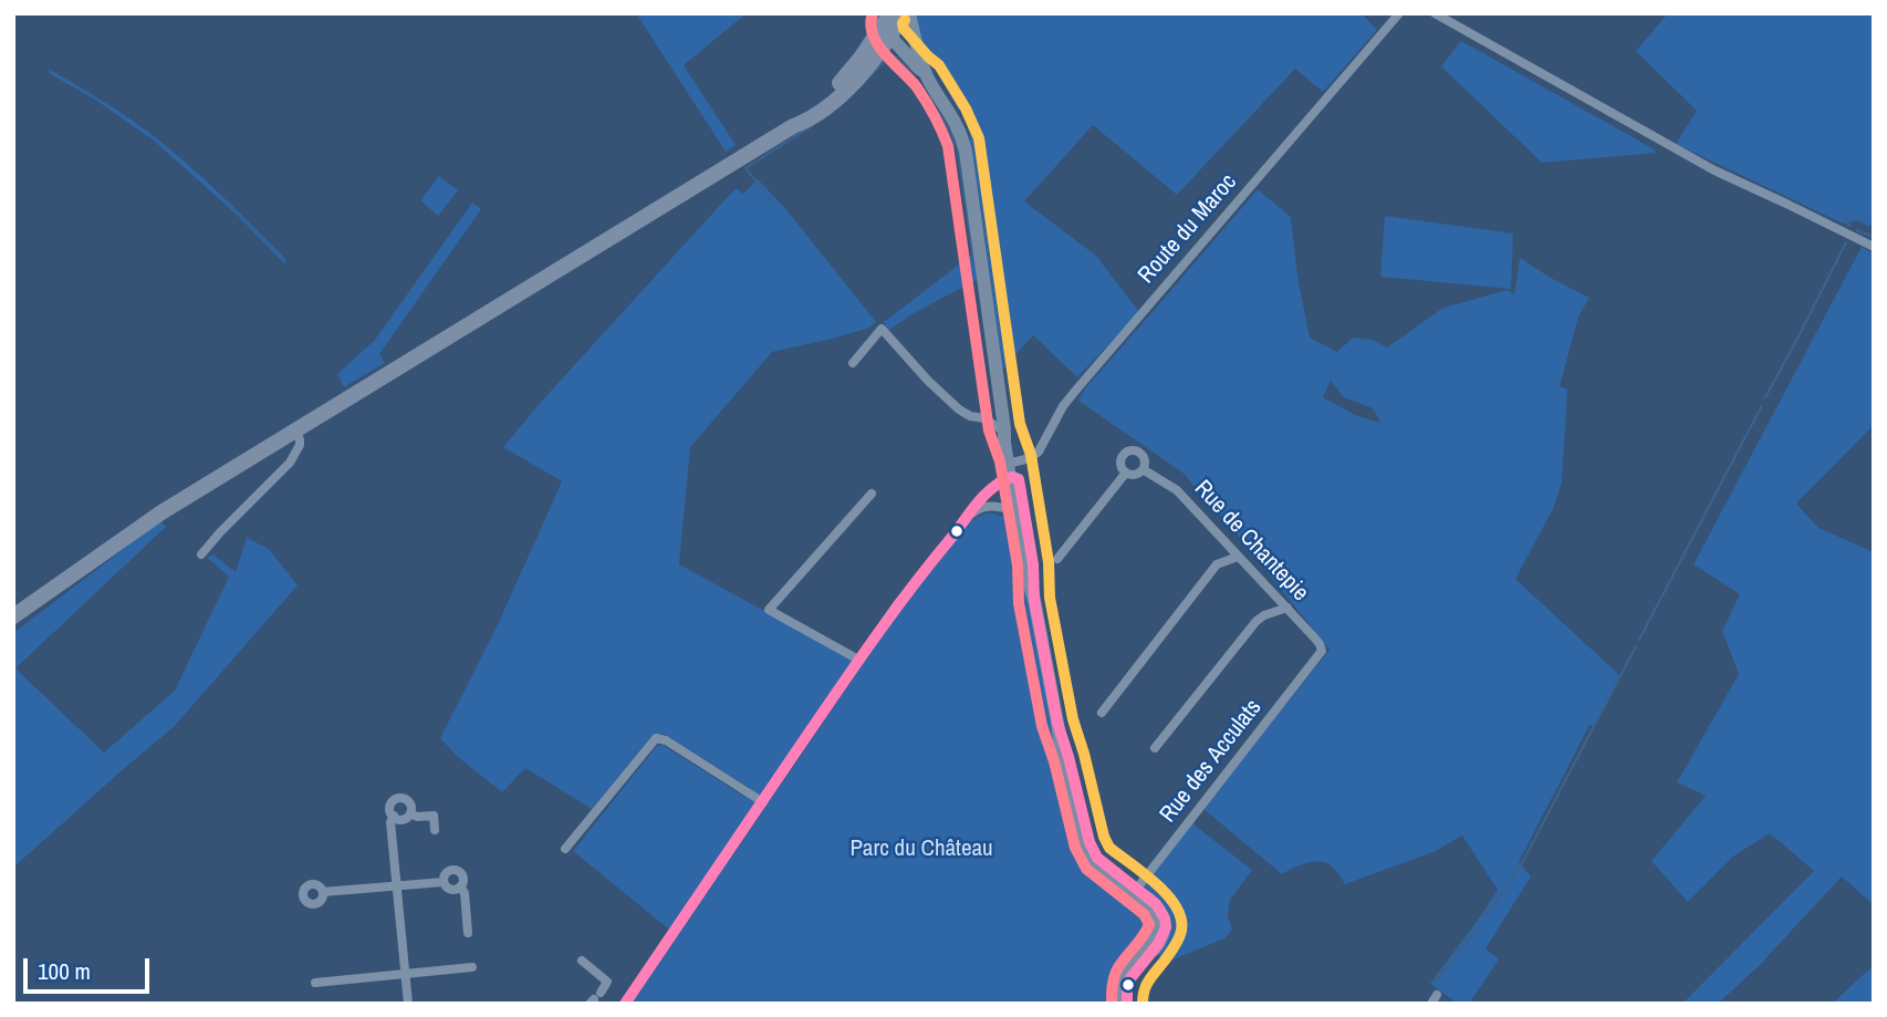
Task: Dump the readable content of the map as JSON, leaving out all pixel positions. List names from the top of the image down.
{
  "streets": {
    "street": ["Route du Maroc", "Rue de Chantepie", "Rue des Acculats"]
  },
  "crossings": [
    ["Rue de Chantepie", "Rue des Acculats"]
  ],
  "parks": ["Parc du Château"],
  "scale_bar": "100 m"
}
